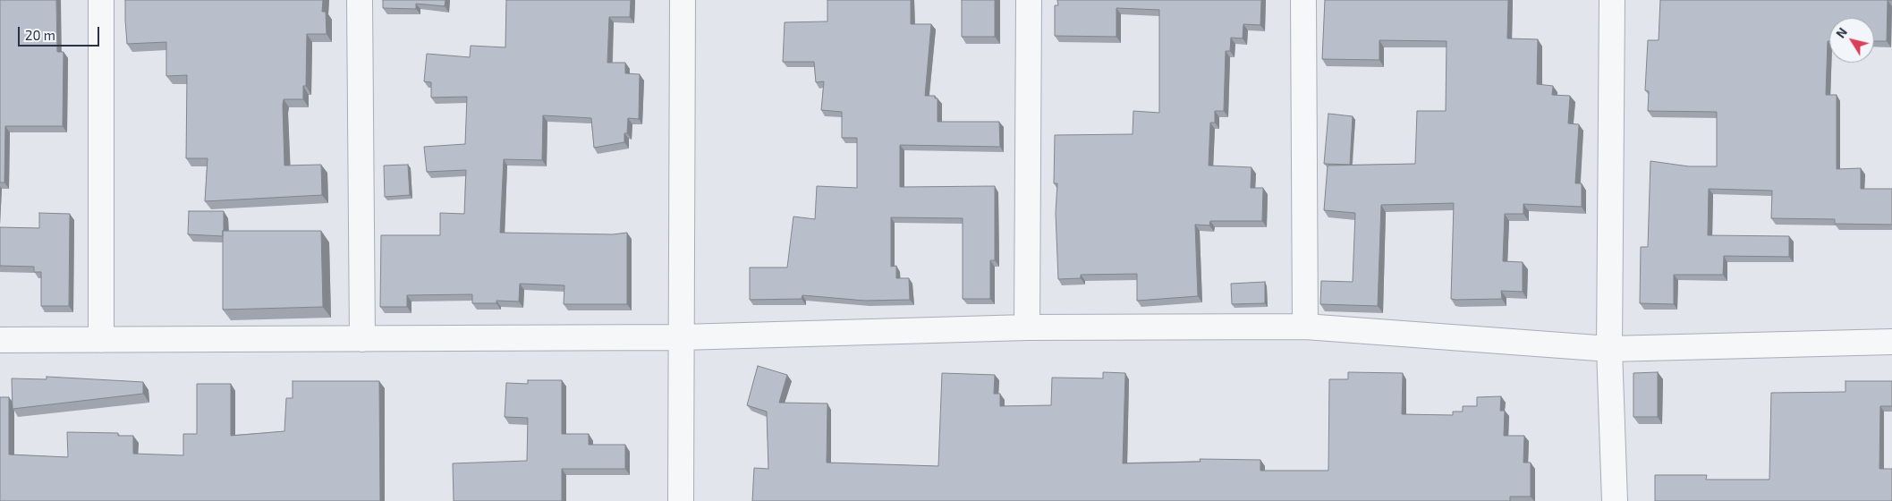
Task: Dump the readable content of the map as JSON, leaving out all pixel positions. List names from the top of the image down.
{
  "scale_bar": "20 m",
  "north": "top left"
}
